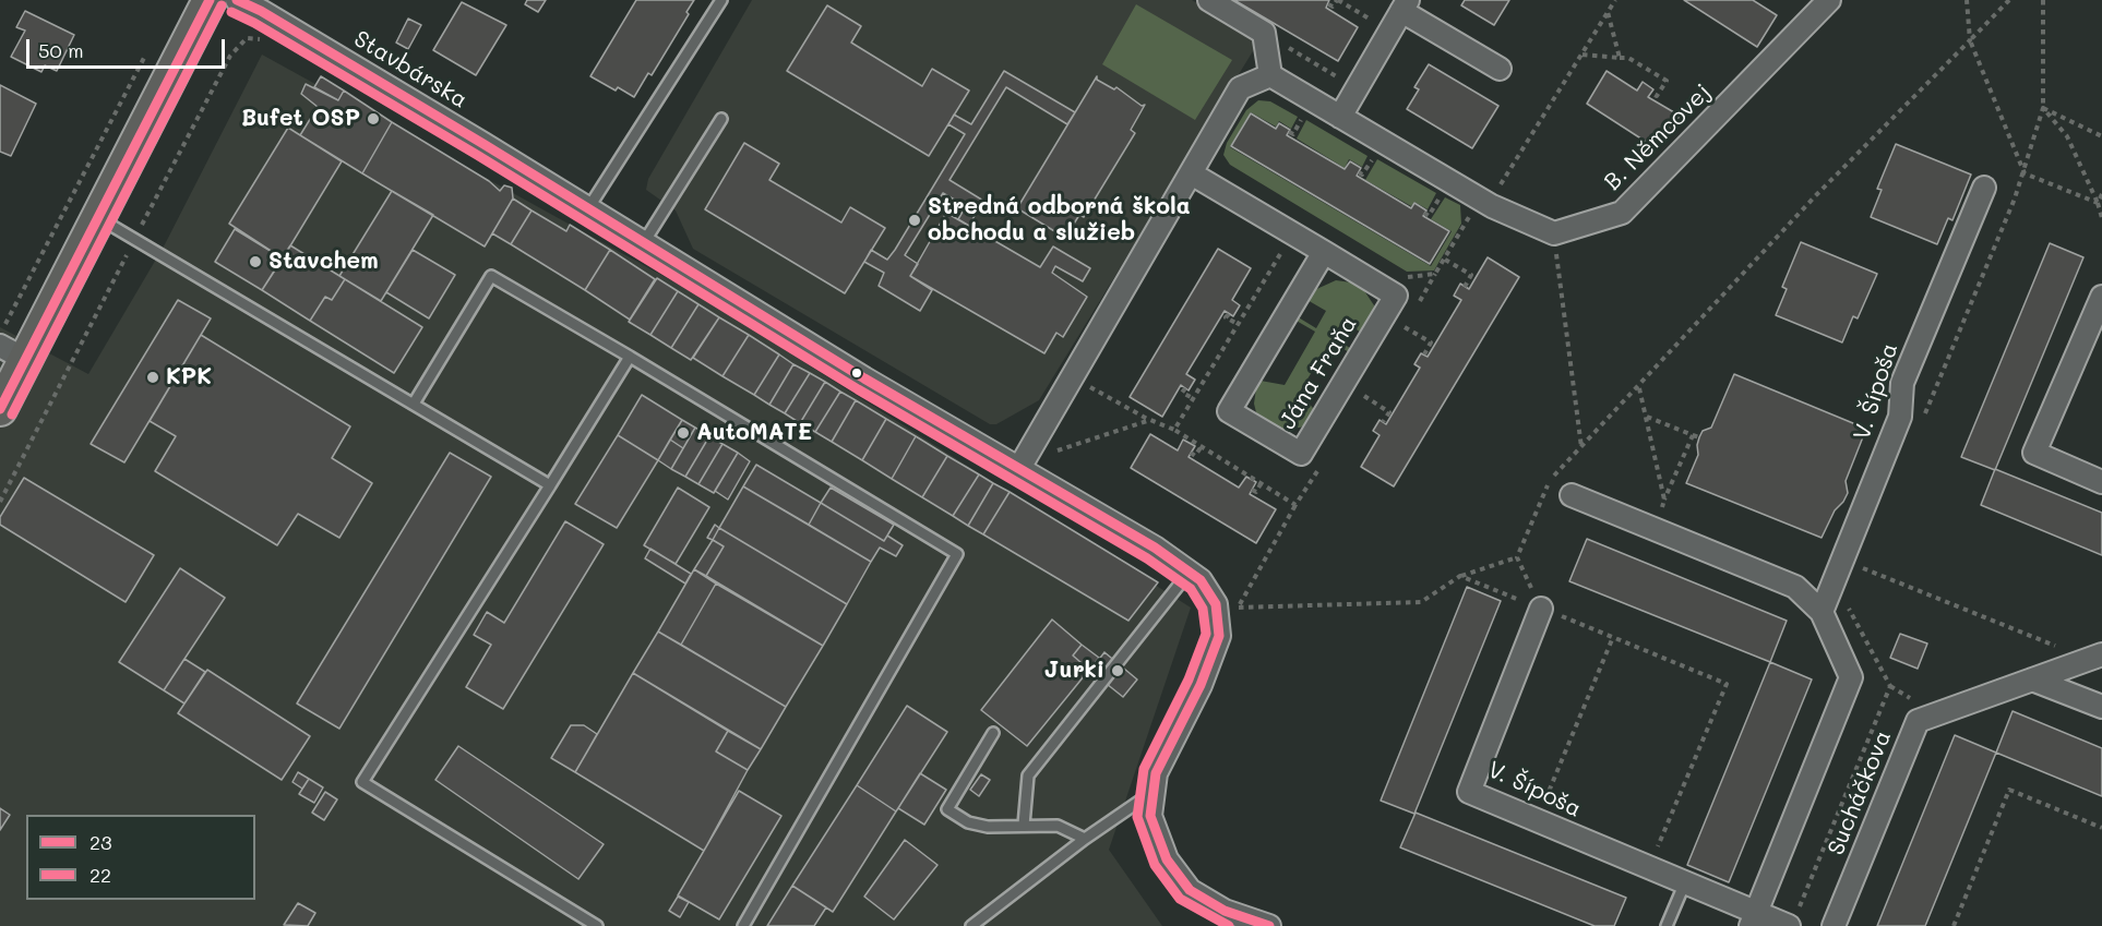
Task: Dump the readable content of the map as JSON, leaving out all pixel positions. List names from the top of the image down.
{
  "streets": {
    "street": [
      "Stavbárska",
      "B. Němcovej",
      "Jána Fraňa",
      "V. Šípoša",
      "Sucháčkova"
    ]
  },
  "places": [
    "Bufet OSP",
    "Stredná odborná škola obchodu a služieb",
    "Stavchem",
    "KPK",
    "AutoMATE",
    "Jurki"
  ],
  "lines": ["transit line 23", "transit line 22"],
  "legend": ["23", "22"],
  "scale_bar": "50 m"
}
